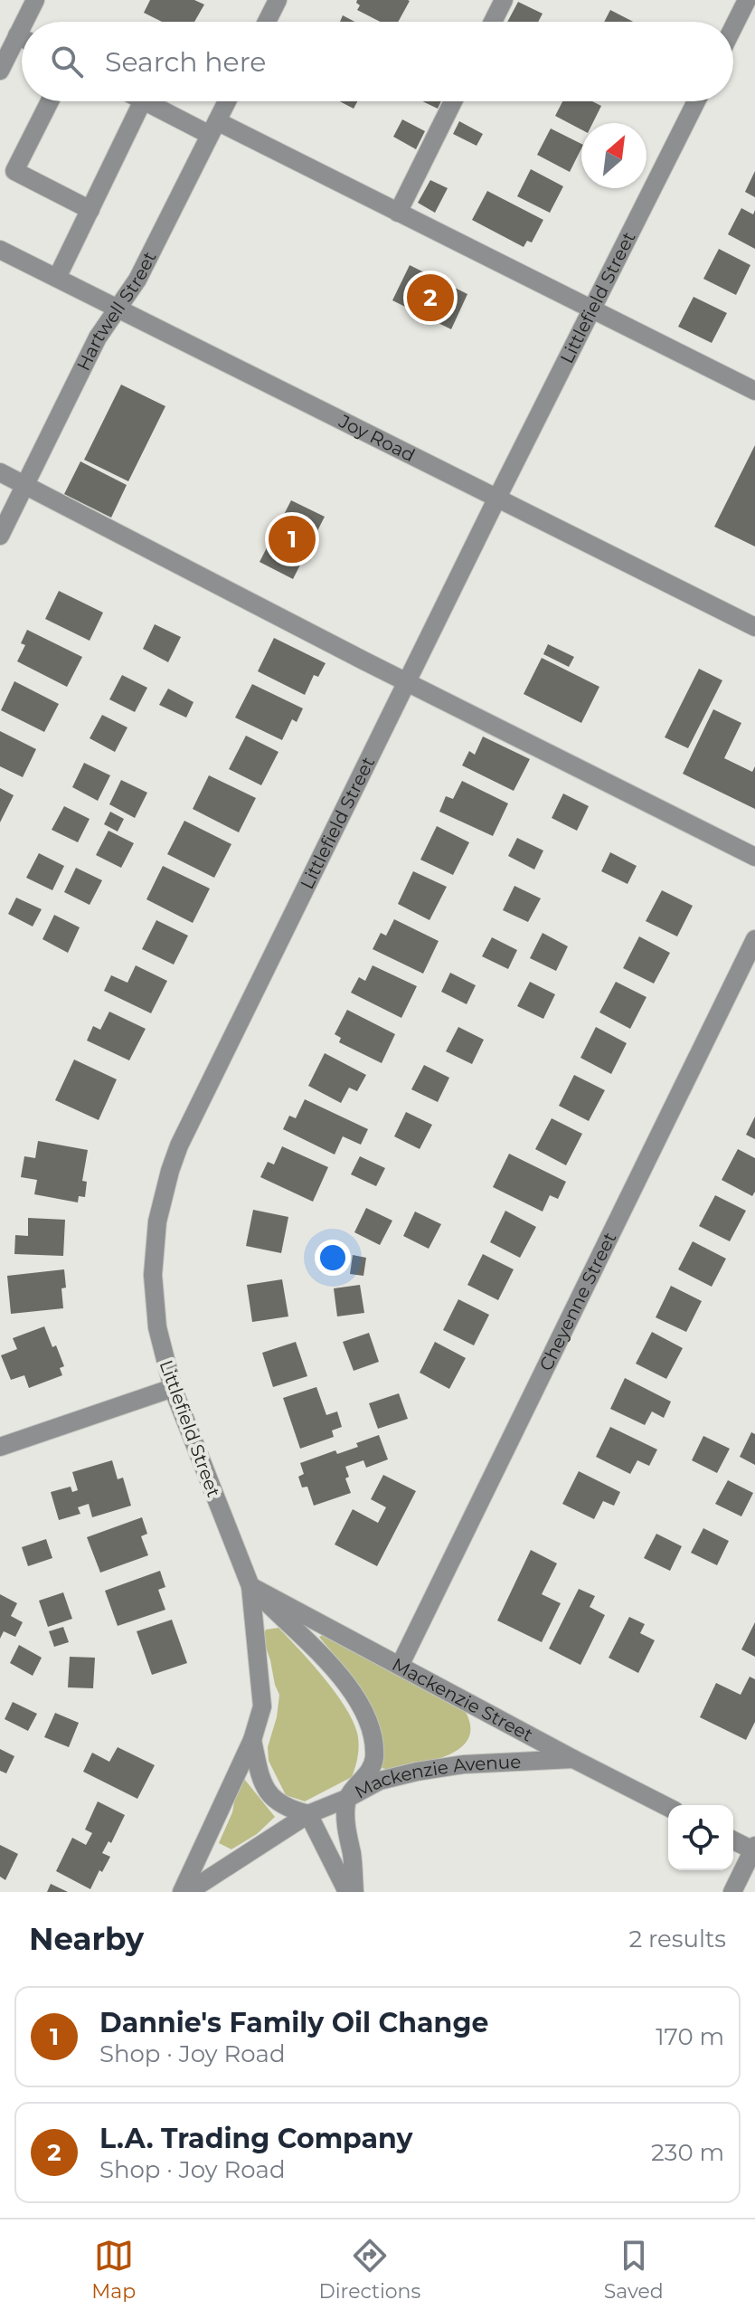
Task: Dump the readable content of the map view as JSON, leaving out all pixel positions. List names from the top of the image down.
{
  "streets": {
    "street": [
      "Littlefield Street",
      "Hartwell Street",
      "Joy Road",
      "Cheyenne Street",
      "Mackenzie Street",
      "Mackenzie Avenue"
    ]
  },
  "crossings": [
    ["Littlefield Street", "Joy Road"],
    ["Littlefield Street", "Mackenzie Street"],
    ["Littlefield Street", "Mackenzie Avenue"],
    ["Hartwell Street", "Joy Road"],
    ["Cheyenne Street", "Mackenzie Street"],
    ["Mackenzie Street", "Mackenzie Avenue"]
  ],
  "north": "top right",
  "page": {
    "search": "Search here",
    "pins": ["2", "1"],
    "heading": ["Nearby", "2 results"],
    "list": [
      {
        "mark": "1",
        "name": "Dannie's Family Oil Change",
        "note": "Shop · Joy Road",
        "value": "170 m"
      },
      {
        "mark": "2",
        "name": "L.A. Trading Company",
        "note": "Shop · Joy Road",
        "value": "230 m"
      }
    ],
    "nav": ["Map", "Directions", "Saved"]
  }
}
